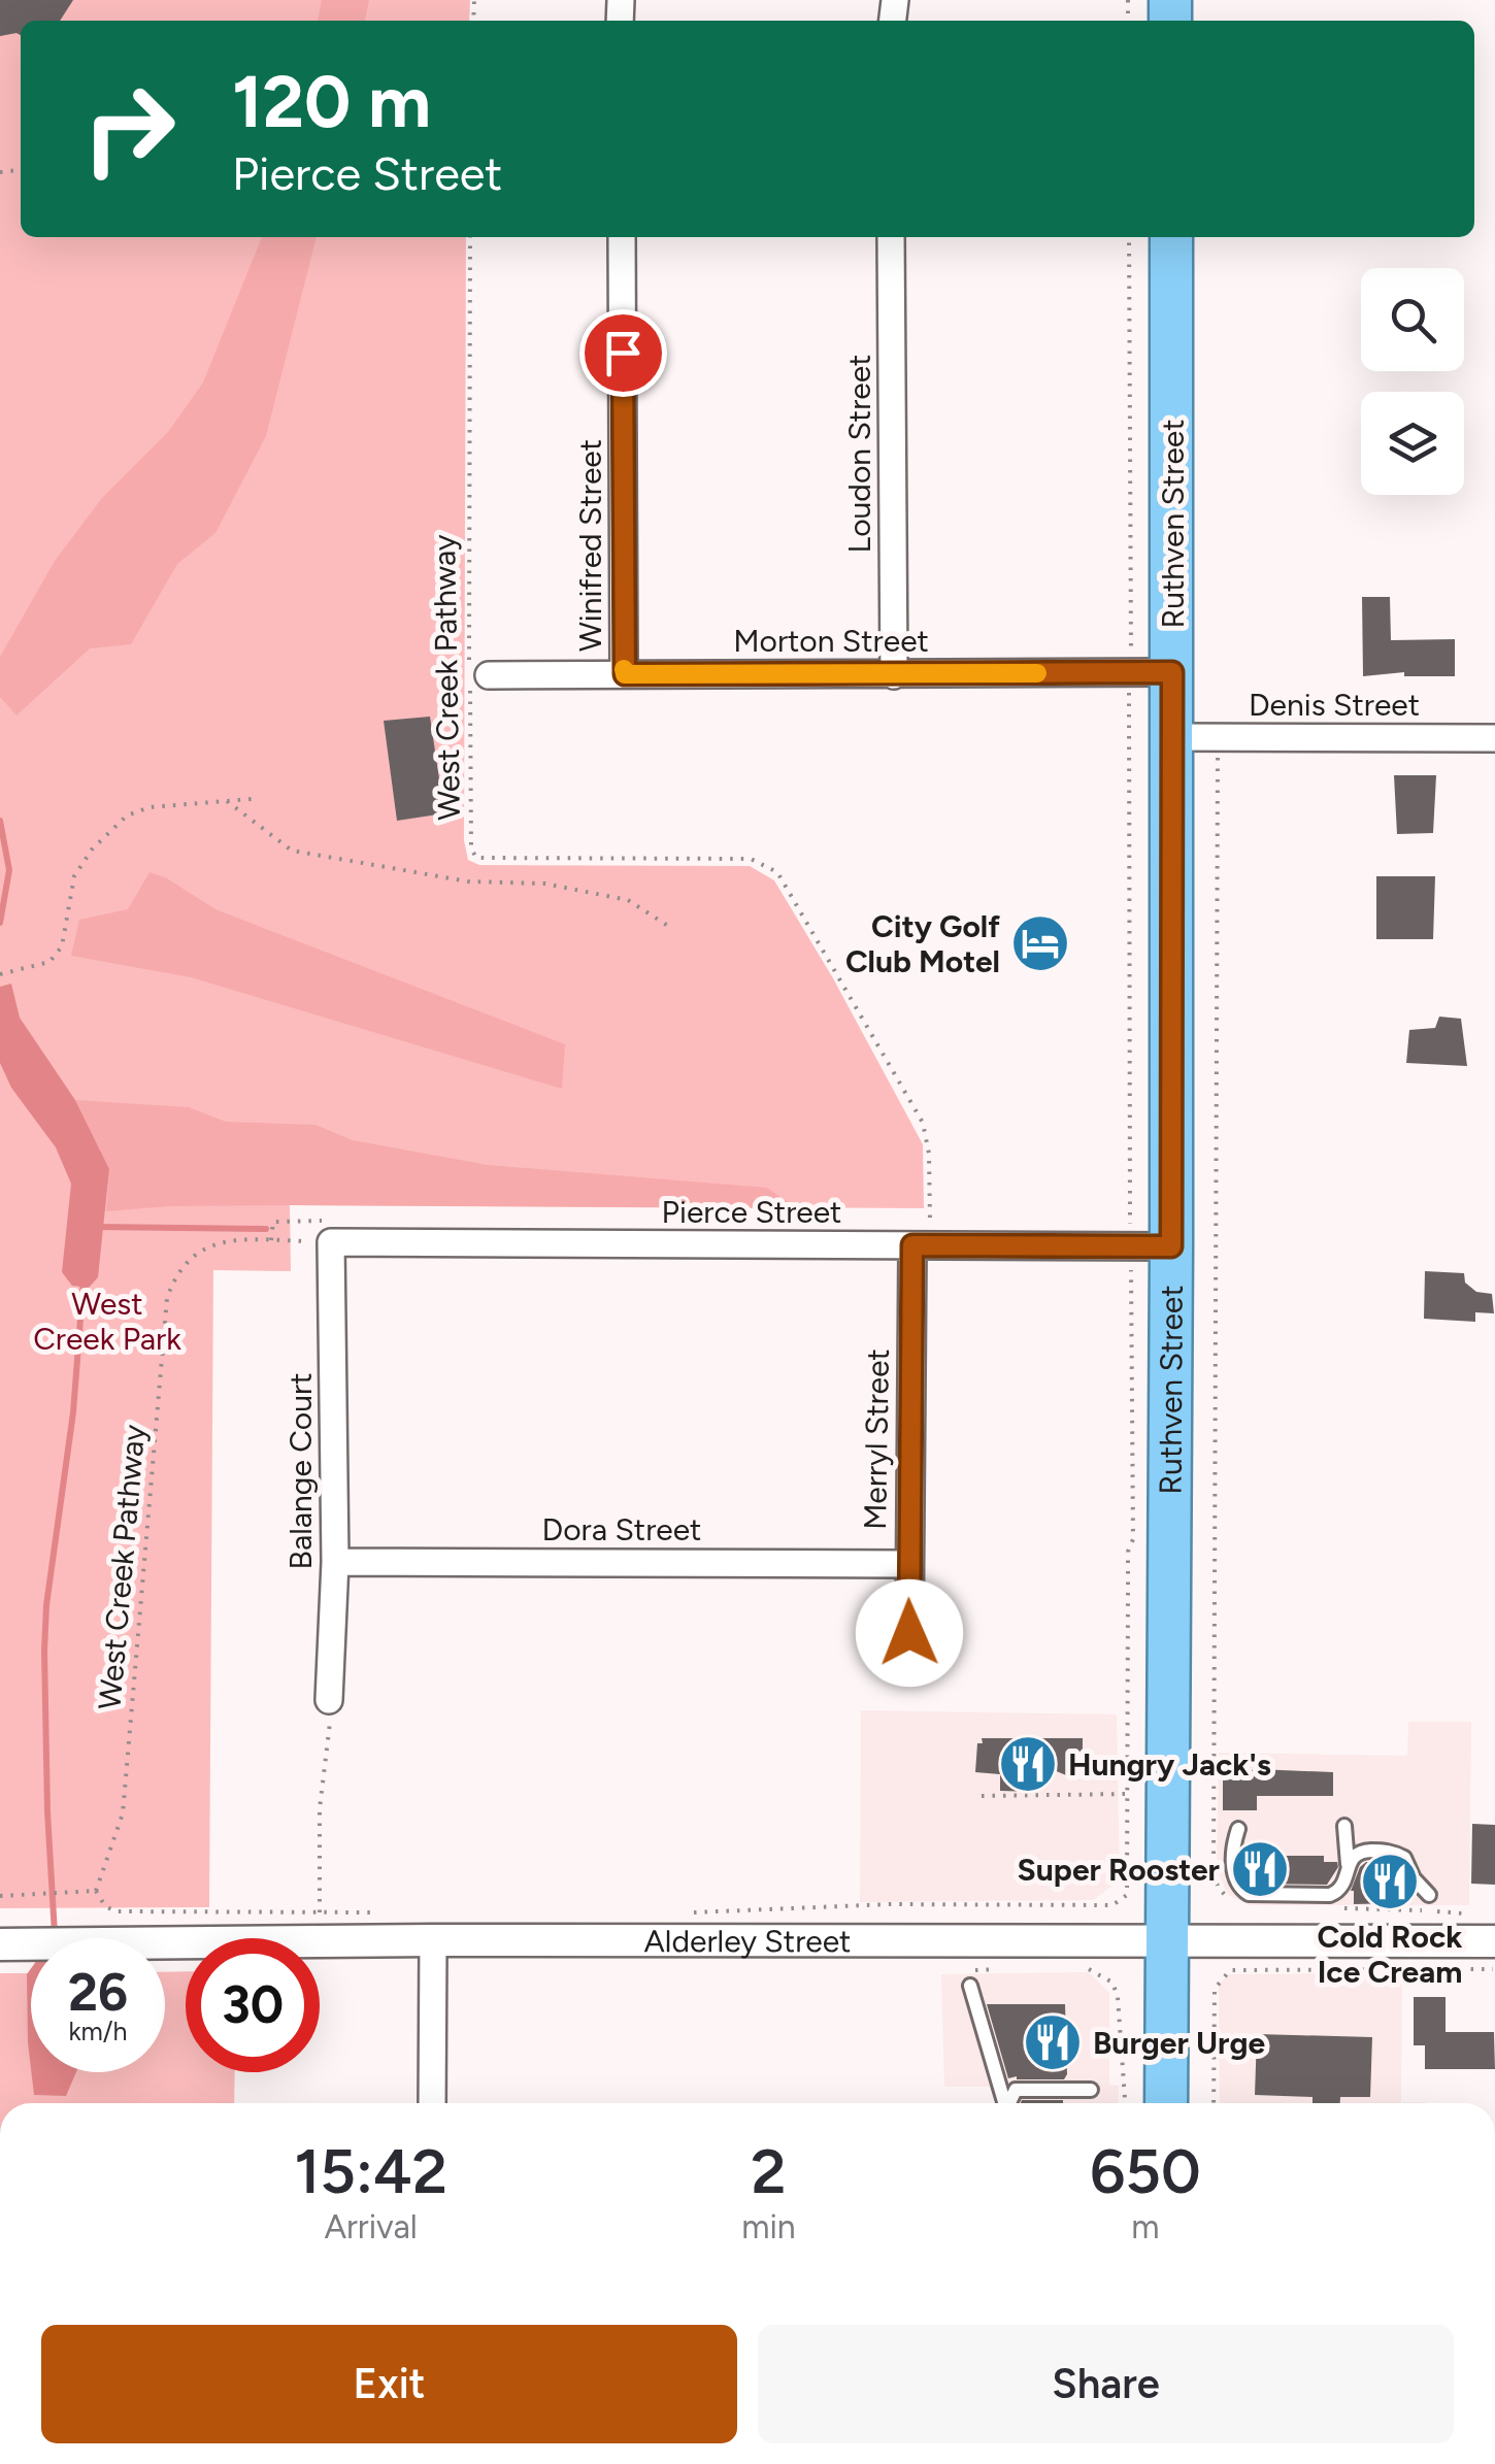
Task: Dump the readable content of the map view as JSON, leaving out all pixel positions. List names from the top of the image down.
{
  "streets": {
    "highway": ["Ruthven Street"],
    "street": [
      "Loudon Street",
      "Winifred Street",
      "Morton Street",
      "Denis Street",
      "Pierce Street",
      "Merryl Street",
      "Balange Court",
      "Dora Street",
      "Alderley Street"
    ],
    "path": ["West Creek Pathway"]
  },
  "crossings": [
    ["Loudon Street", "Morton Street"],
    ["Ruthven Street", "Morton Street"],
    ["Ruthven Street", "Denis Street"],
    ["Ruthven Street", "Pierce Street"],
    ["Ruthven Street", "Alderley Street"],
    ["Winifred Street", "Morton Street"],
    ["Morton Street", "West Creek Pathway"],
    ["West Creek Pathway", "Pierce Street"],
    ["West Creek Pathway", "Balange Court"],
    ["Pierce Street", "Merryl Street"],
    ["Pierce Street", "Balange Court"],
    ["Merryl Street", "Dora Street"],
    ["Balange Court", "Dora Street"]
  ],
  "parks": ["West Creek Park"],
  "places": {
    "hotel": ["City Golf Club Motel"],
    "restaurant": [
      "Hungry Jack's",
      "Super Rooster",
      "Cold Rock Ice Cream",
      "Burger Urge"
    ]
  },
  "page": {
    "turn": ["120 m", "Pierce Street"],
    "speed": "26 km/h",
    "limit": "30",
    "eta": [
      "15:42",
      "Arrival",
      "2",
      "min",
      "650",
      "m"
    ],
    "buttons": ["Exit", "Share"]
  }
}
